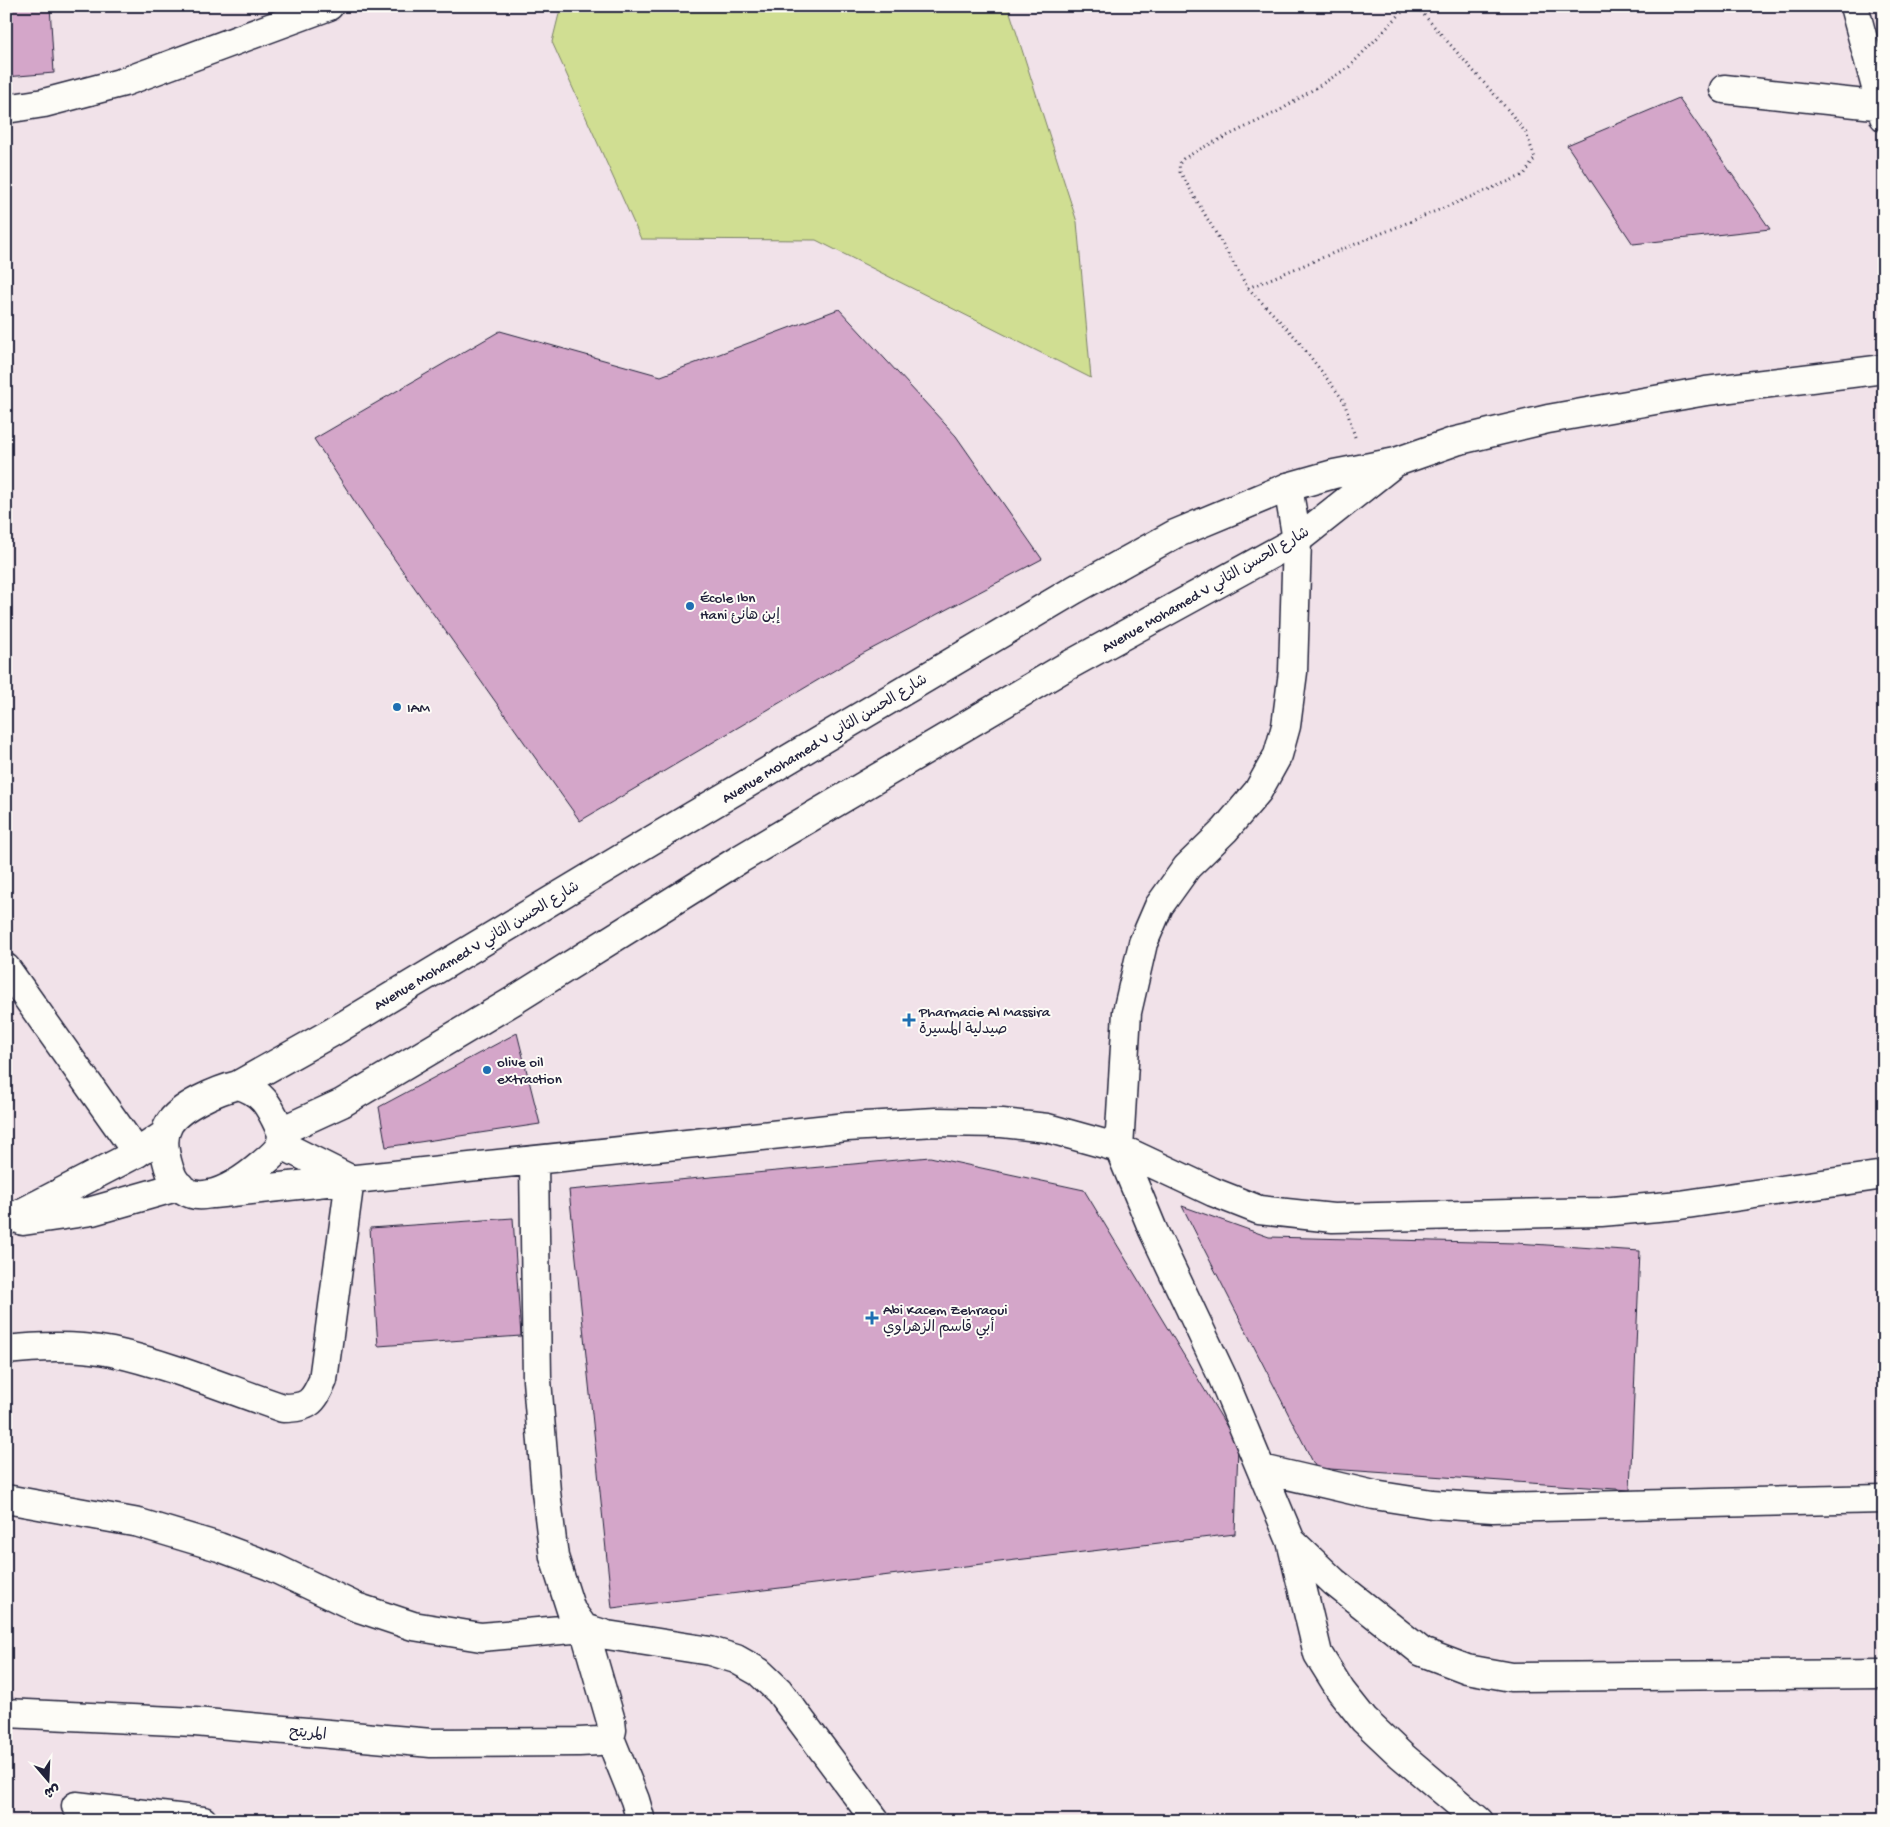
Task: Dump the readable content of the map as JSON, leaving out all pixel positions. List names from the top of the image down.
{
  "streets": {
    "street": ["Avenue Mohamed V شارع الحسن الثاني", "المريتح"]
  },
  "places": {
    "other": ["École Ibn Hani إبن هانئ", "IAM", "olive oil extraction"],
    "health": ["Pharmacie Al Massira صيدلية المسيرة", "Abi Kacem Zehraoui أبي قاسم الزهراوي"]
  },
  "north": "bottom"
}
